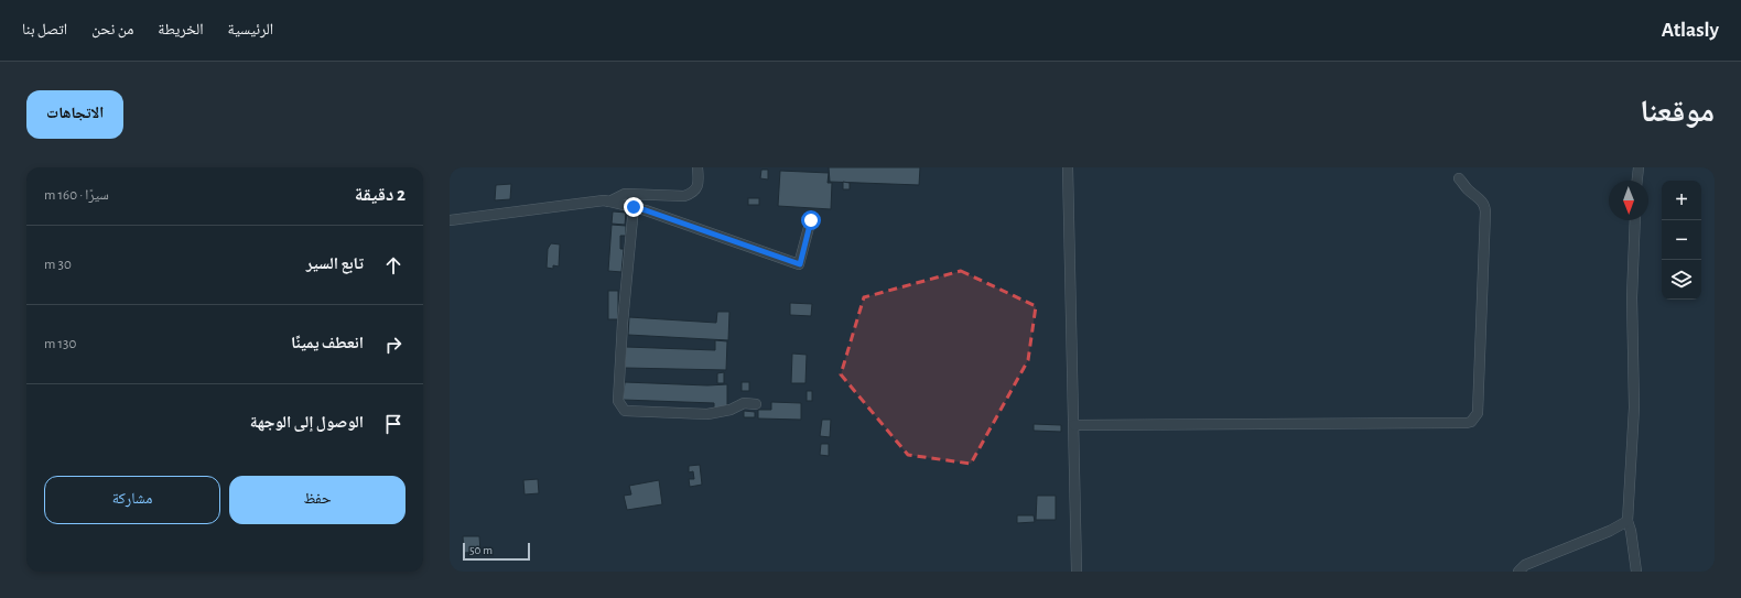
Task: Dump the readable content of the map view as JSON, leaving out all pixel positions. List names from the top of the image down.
{
  "scale_bar": "50 m",
  "north": "bottom",
  "page": {
    "header": "Atlasly",
    "nav": [
      "الرئيسية",
      "الخريطة",
      "من نحن",
      "اتصل بنا"
    ],
    "title": "موقعنا",
    "buttons": [
      "الاتجاهات",
      ["حفظ", "مشاركة"]
    ],
    "heading": ["2 دقيقة", "سيرًا · 160 m"],
    "map_buttons": ["+", "−"],
    "list": [
      ["تابع السير", "30 m"],
      ["انعطف يمينًا", "130 m"],
      "الوصول إلى الوجهة"
    ],
    "scale": "50 m"
  }
}
